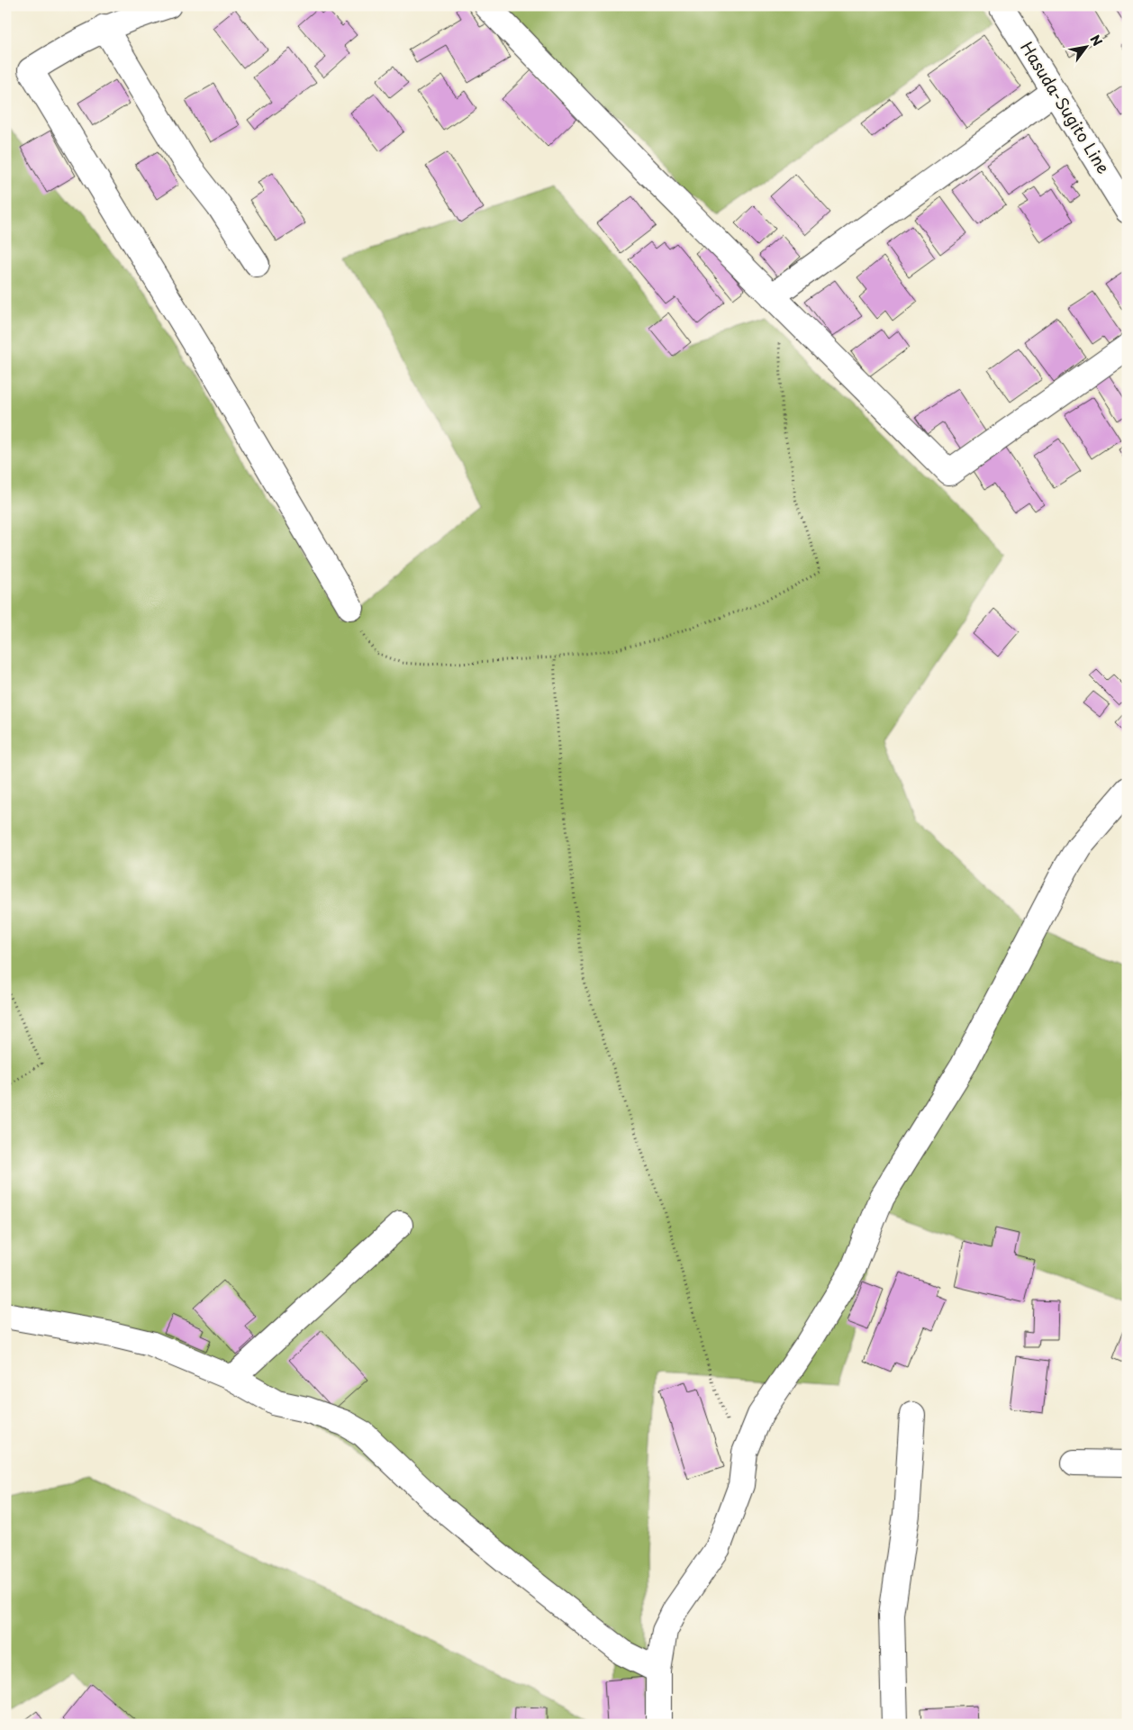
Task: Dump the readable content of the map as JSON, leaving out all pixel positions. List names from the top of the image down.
{
  "streets": {
    "street": ["Hasuda-Sugito Line"]
  },
  "north": "top right"
}
